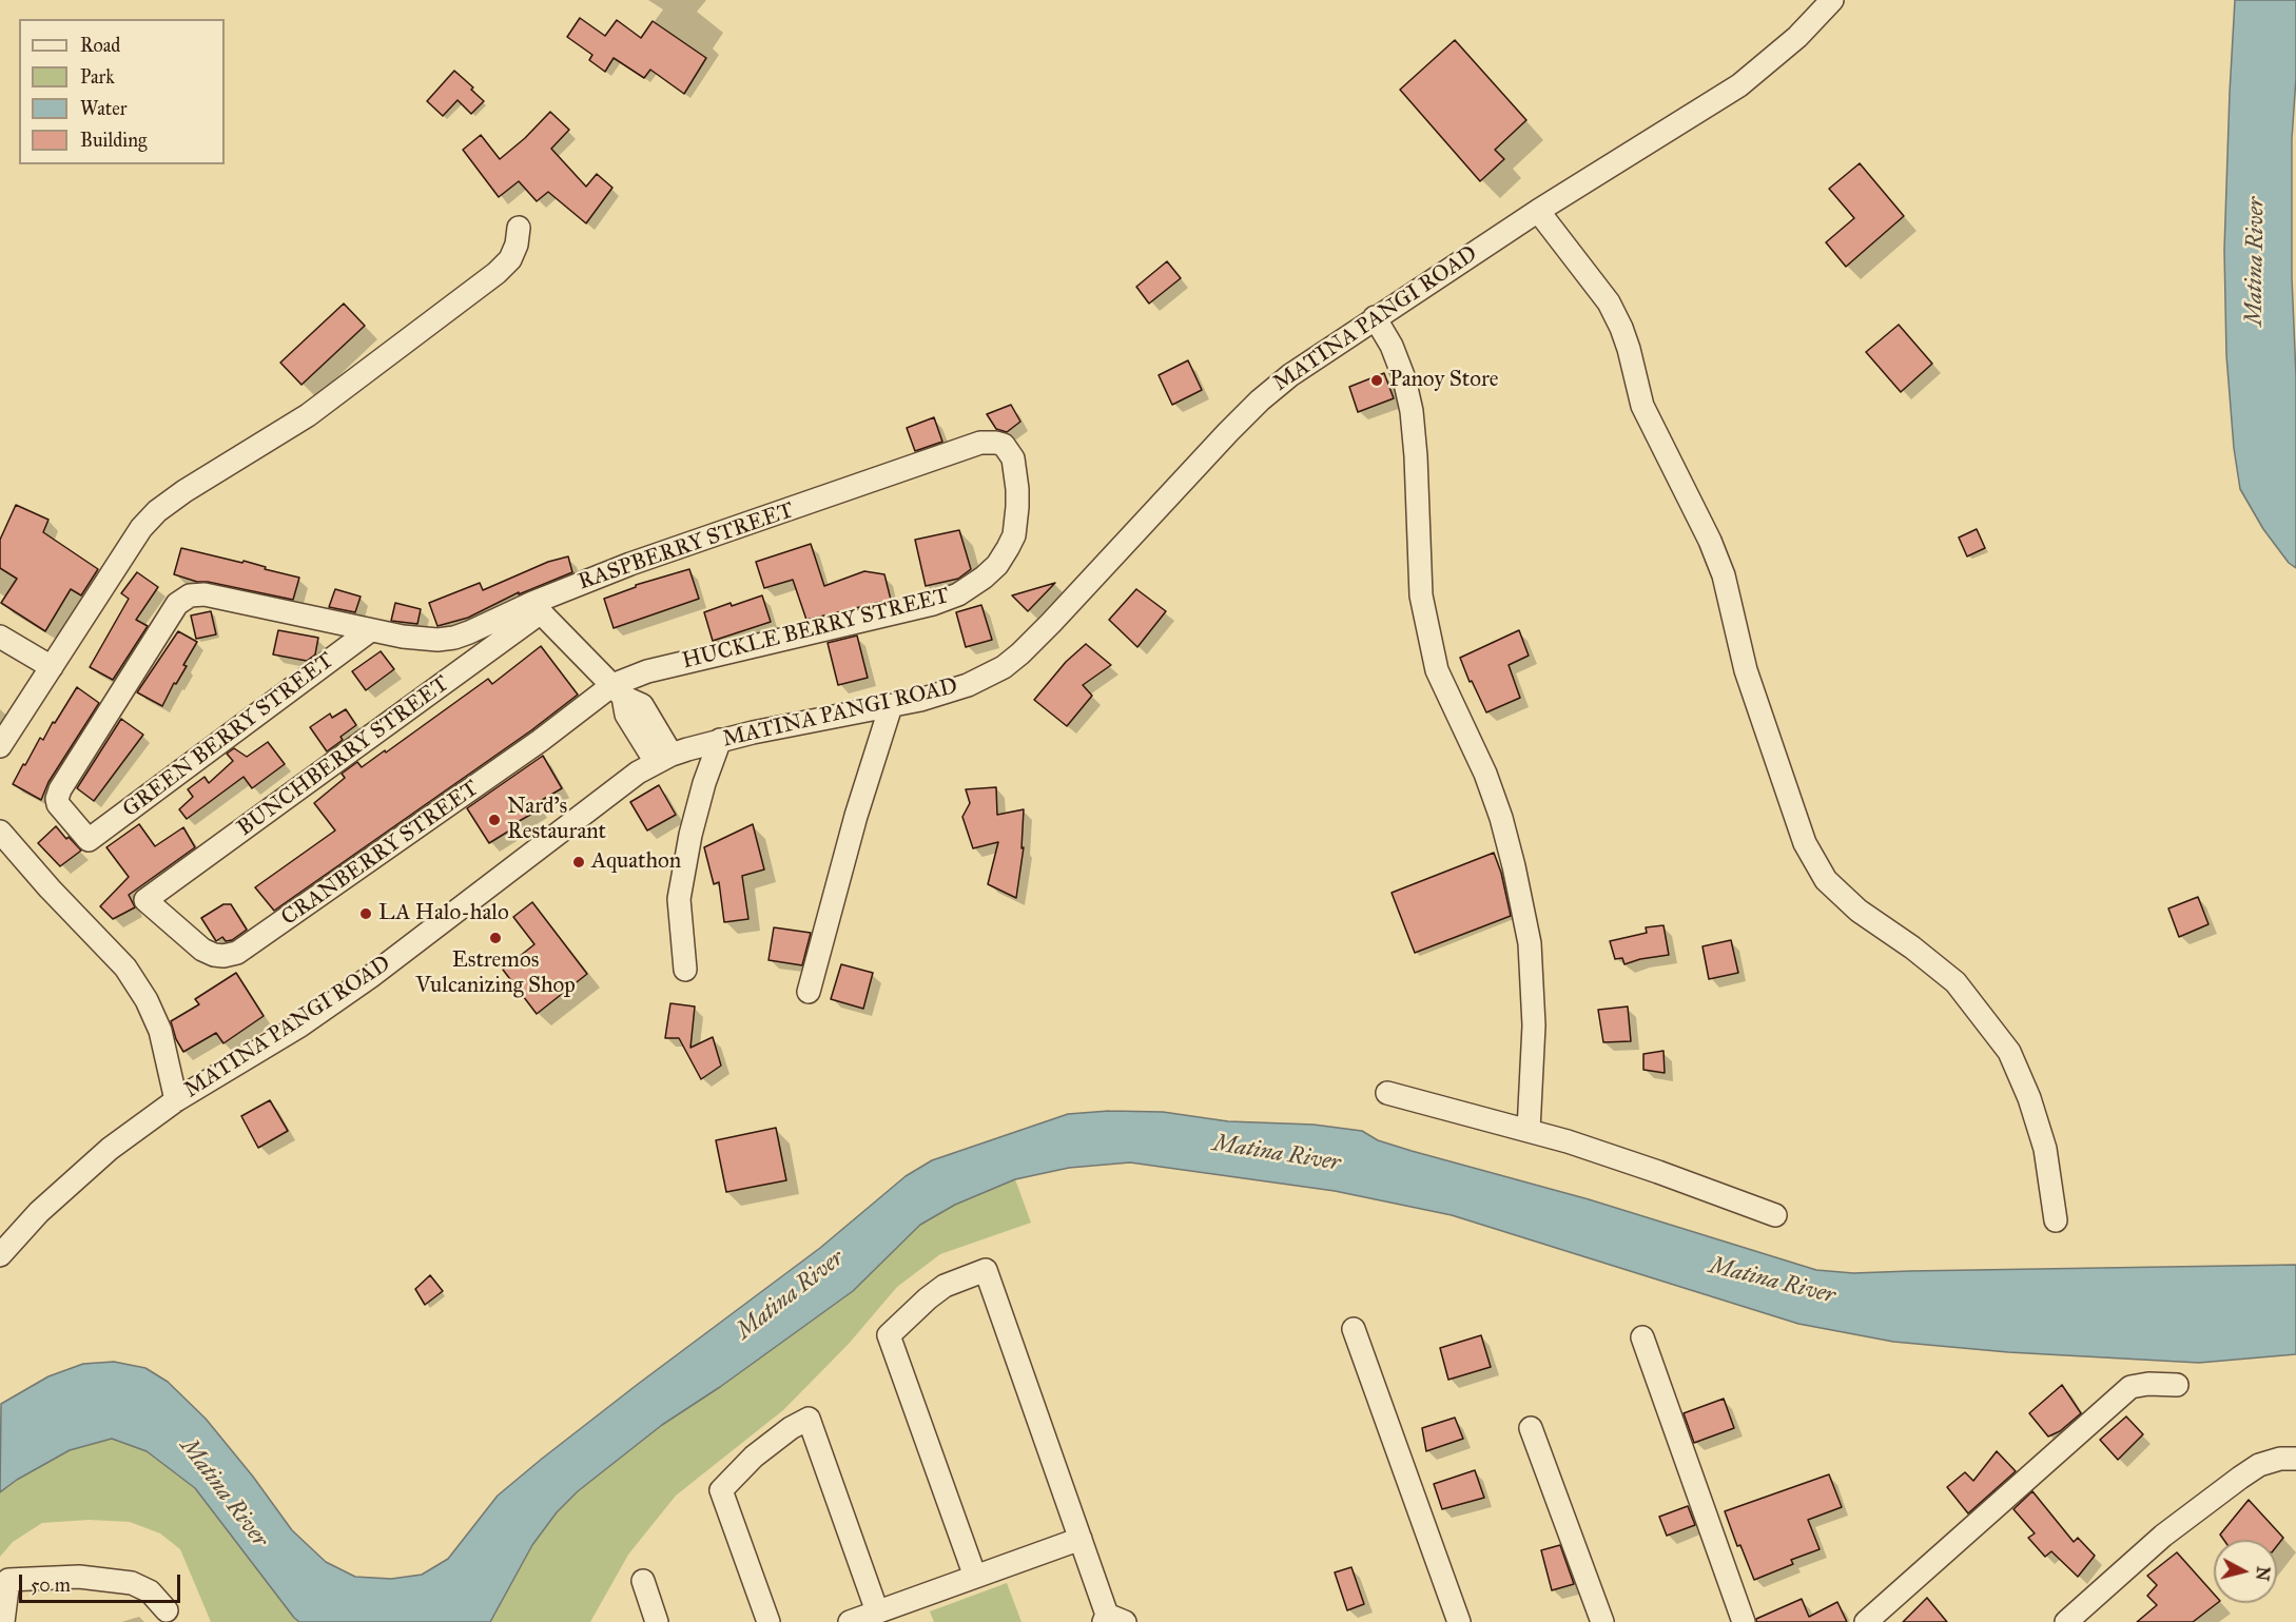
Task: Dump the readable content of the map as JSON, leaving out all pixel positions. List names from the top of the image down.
{
  "streets": {
    "street": [
      "MATINA PANGI ROAD",
      "RASPBERRY STREET",
      "HUCKLE BERRY STREET",
      "GREEN BERRY STREET",
      "BUNCHBERRY STREET",
      "CRANBERRY STREET"
    ]
  },
  "crossings": [
    ["RASPBERRY STREET", "HUCKLE BERRY STREET"],
    ["RASPBERRY STREET", "GREEN BERRY STREET"],
    ["RASPBERRY STREET", "BUNCHBERRY STREET"],
    ["HUCKLE BERRY STREET", "CRANBERRY STREET"],
    ["BUNCHBERRY STREET", "CRANBERRY STREET"]
  ],
  "water": ["Matina River"],
  "places": [
    "Panoy Store",
    "Nard's Restaurant",
    "Aquathon",
    "LA Halo-halo",
    "Estremos Vulcanizing Shop"
  ],
  "legend": [
    "Road",
    "Park",
    "Water",
    "Building"
  ],
  "scale_bar": "50 m",
  "north": "right"
}
